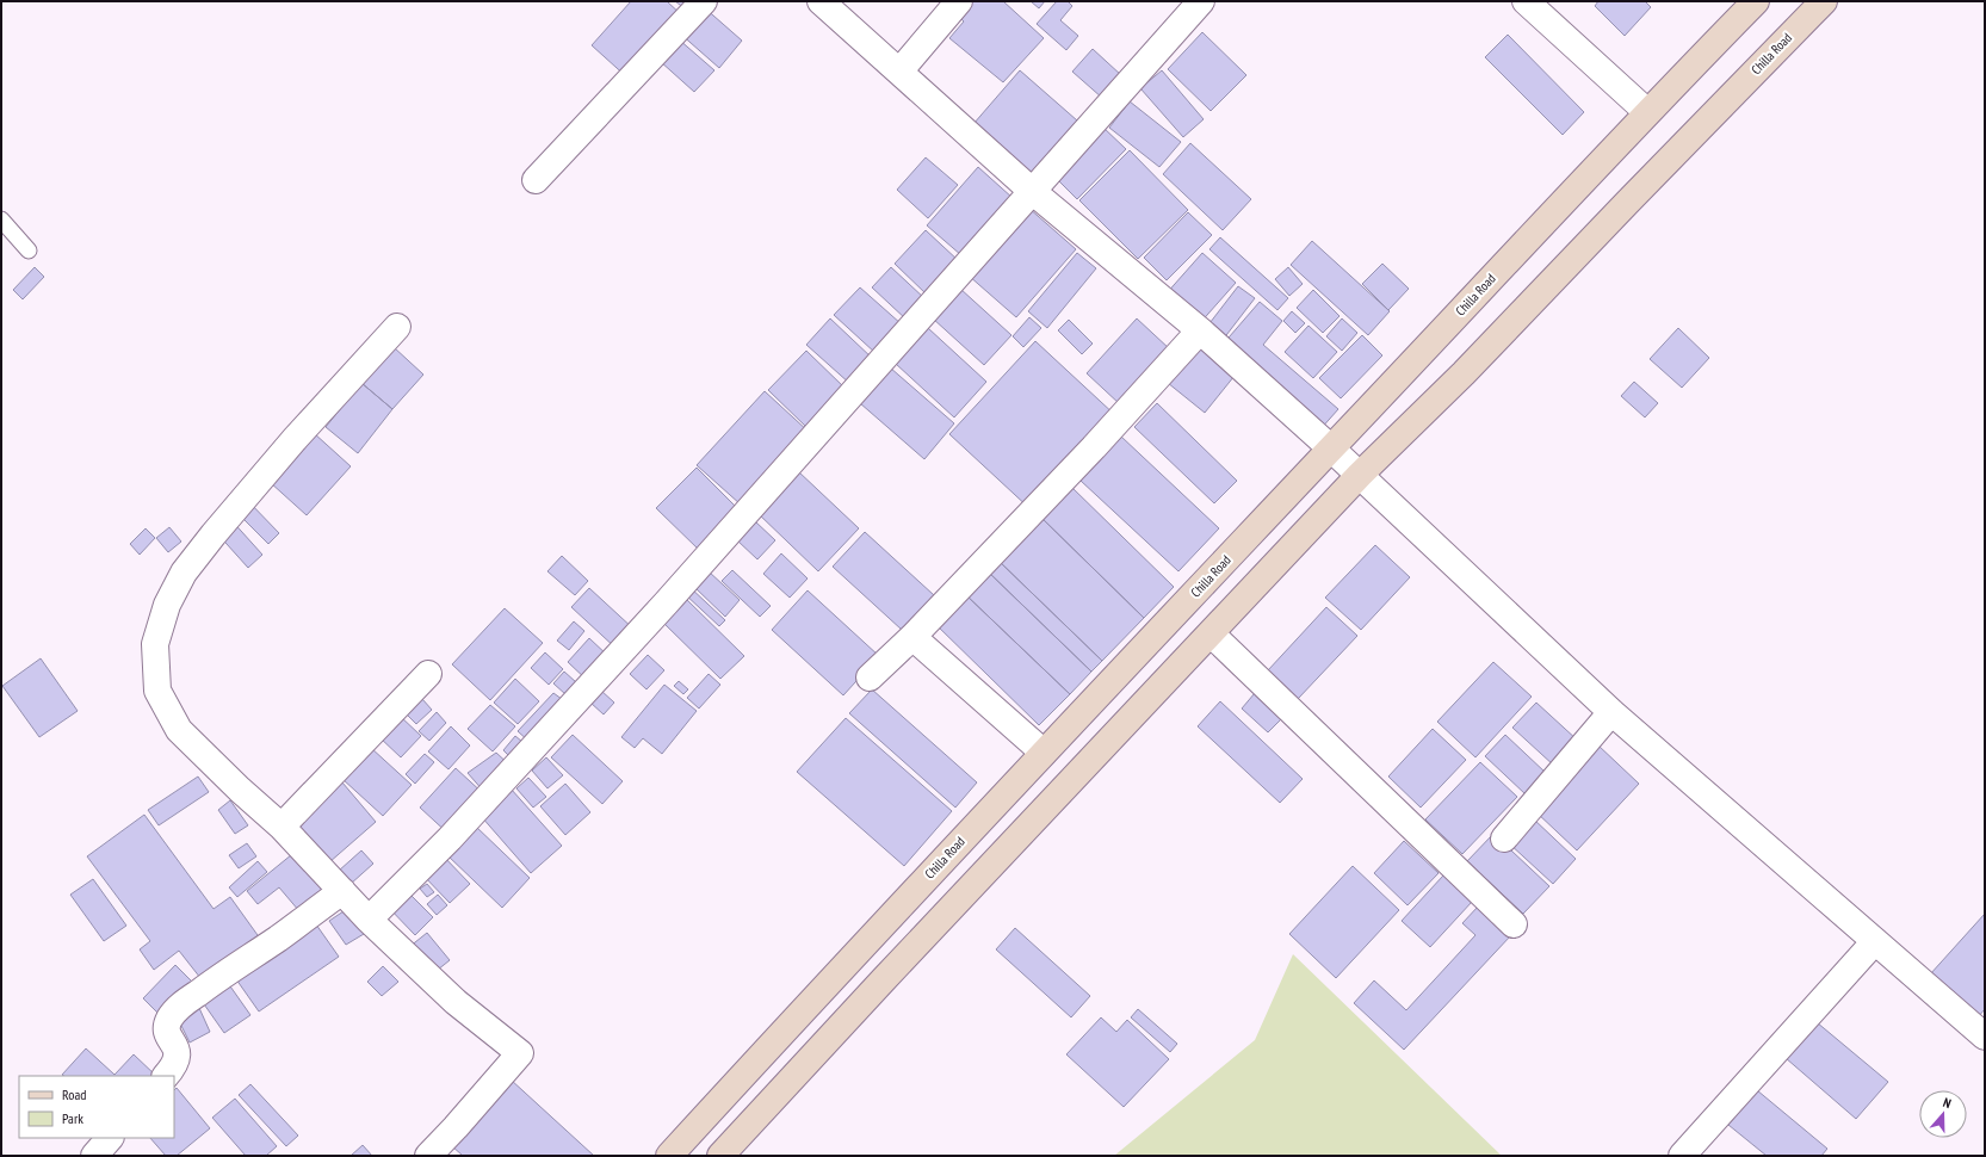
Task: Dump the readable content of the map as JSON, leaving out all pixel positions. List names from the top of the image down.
{
  "streets": {
    "main road": ["Chilla Road"]
  },
  "legend": ["Road", "Park"],
  "north": "top"
}
